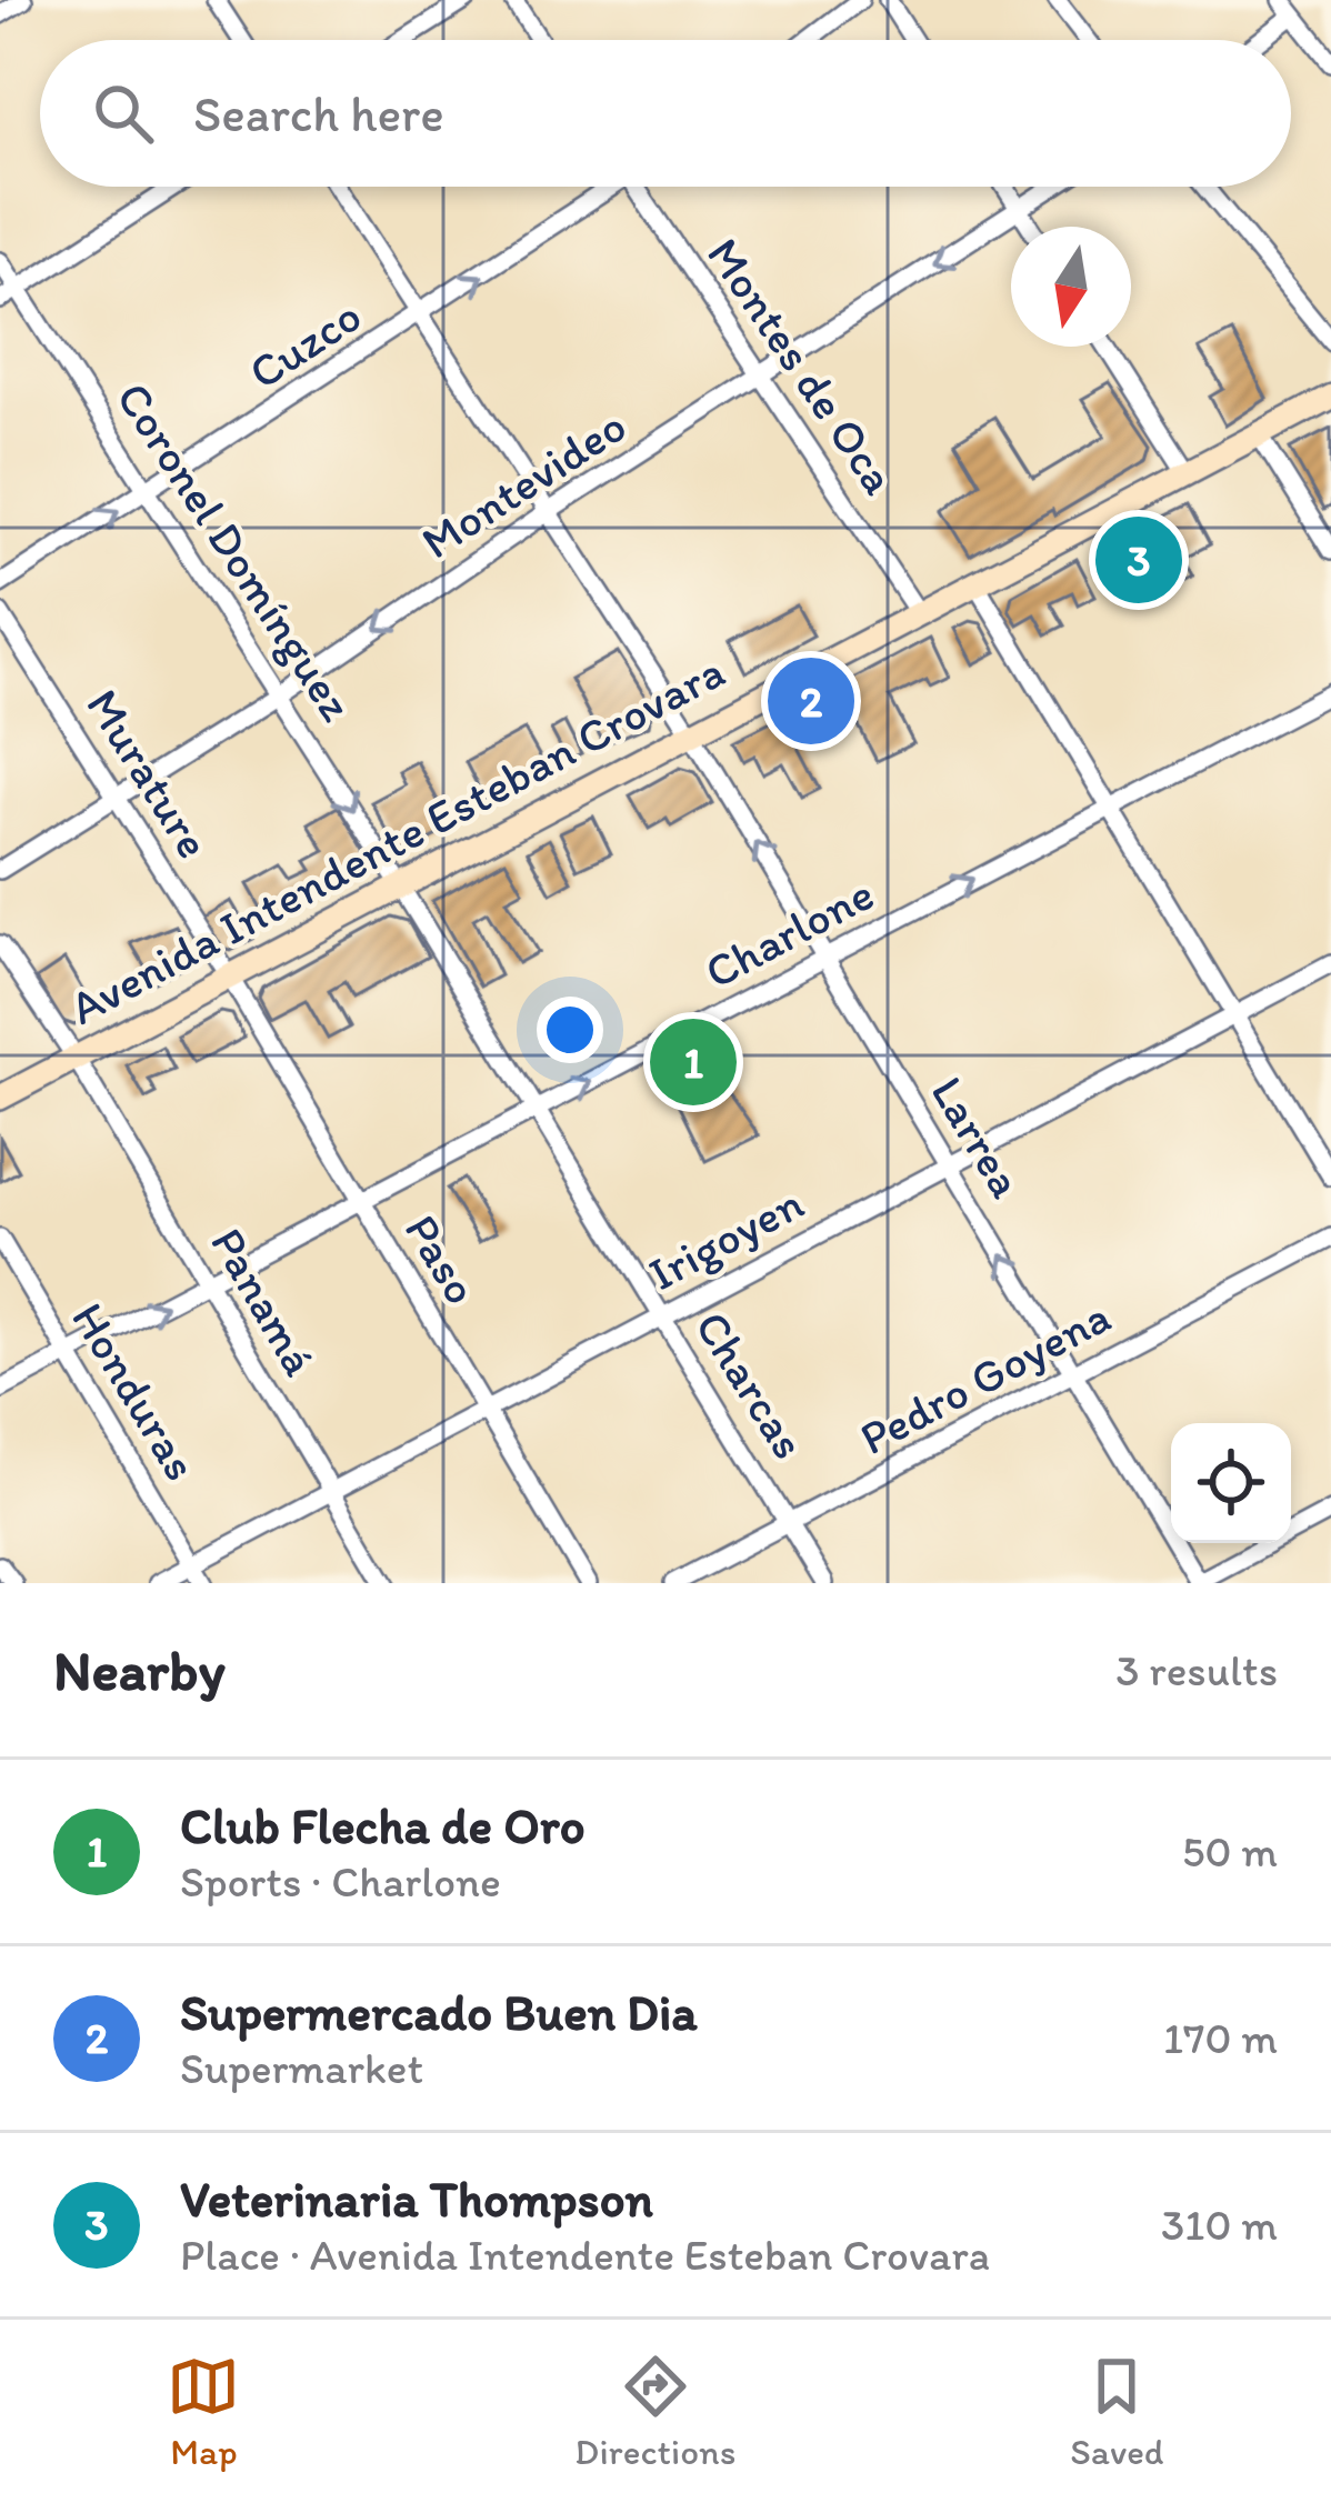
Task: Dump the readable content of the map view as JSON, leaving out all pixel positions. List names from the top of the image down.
{
  "streets": {
    "main road": ["Avenida Intendente Esteban Crovara"],
    "street": [
      "Cuzco",
      "Montes de Oca",
      "Montevideo",
      "Coronel Domínguez",
      "Murature",
      "Charlone",
      "Larrea",
      "Irigoyen",
      "Paso",
      "Panamá",
      "Pedro Goyena",
      "Charcas",
      "Honduras"
    ]
  },
  "crossings": [
    ["Cuzco", "Coronel Domínguez"],
    ["Cuzco", "Larrea"],
    ["Montes de Oca", "Montevideo"],
    ["Montes de Oca", "Avenida Intendente Esteban Crovara"],
    ["Montevideo", "Coronel Domínguez"],
    ["Montevideo", "Murature"],
    ["Montevideo", "Larrea"],
    ["Coronel Domínguez", "Avenida Intendente Esteban Crovara"],
    ["Coronel Domínguez", "Charcas"],
    ["Murature", "Avenida Intendente Esteban Crovara"],
    ["Murature", "Paso"],
    ["Avenida Intendente Esteban Crovara", "Larrea"],
    ["Avenida Intendente Esteban Crovara", "Paso"],
    ["Avenida Intendente Esteban Crovara", "Panamá"],
    ["Avenida Intendente Esteban Crovara", "Charcas"],
    ["Charlone", "Larrea"],
    ["Charlone", "Paso"],
    ["Charlone", "Panamá"],
    ["Charlone", "Charcas"],
    ["Charlone", "Honduras"],
    ["Larrea", "Irigoyen"],
    ["Larrea", "Pedro Goyena"],
    ["Irigoyen", "Paso"],
    ["Irigoyen", "Panamá"],
    ["Irigoyen", "Charcas"],
    ["Irigoyen", "Honduras"],
    ["Pedro Goyena", "Charcas"]
  ],
  "one_way": ["Cuzco", "Montevideo", "Charlone"],
  "north": "bottom",
  "page": {
    "search": "Search here",
    "pins": ["3", "2", "1"],
    "heading": ["Nearby", "3 results"],
    "list": [
      {
        "mark": "1",
        "name": "Club Flecha de Oro",
        "note": "Sports · Charlone",
        "value": "50 m"
      },
      {
        "mark": "2",
        "name": "Supermercado Buen Dia",
        "note": "Supermarket",
        "value": "170 m"
      },
      {
        "mark": "3",
        "name": "Veterinaria Thompson",
        "note": "Place · Avenida Intendente Esteban Crovara",
        "value": "310 m"
      }
    ],
    "nav": ["Map", "Directions", "Saved"]
  }
}
